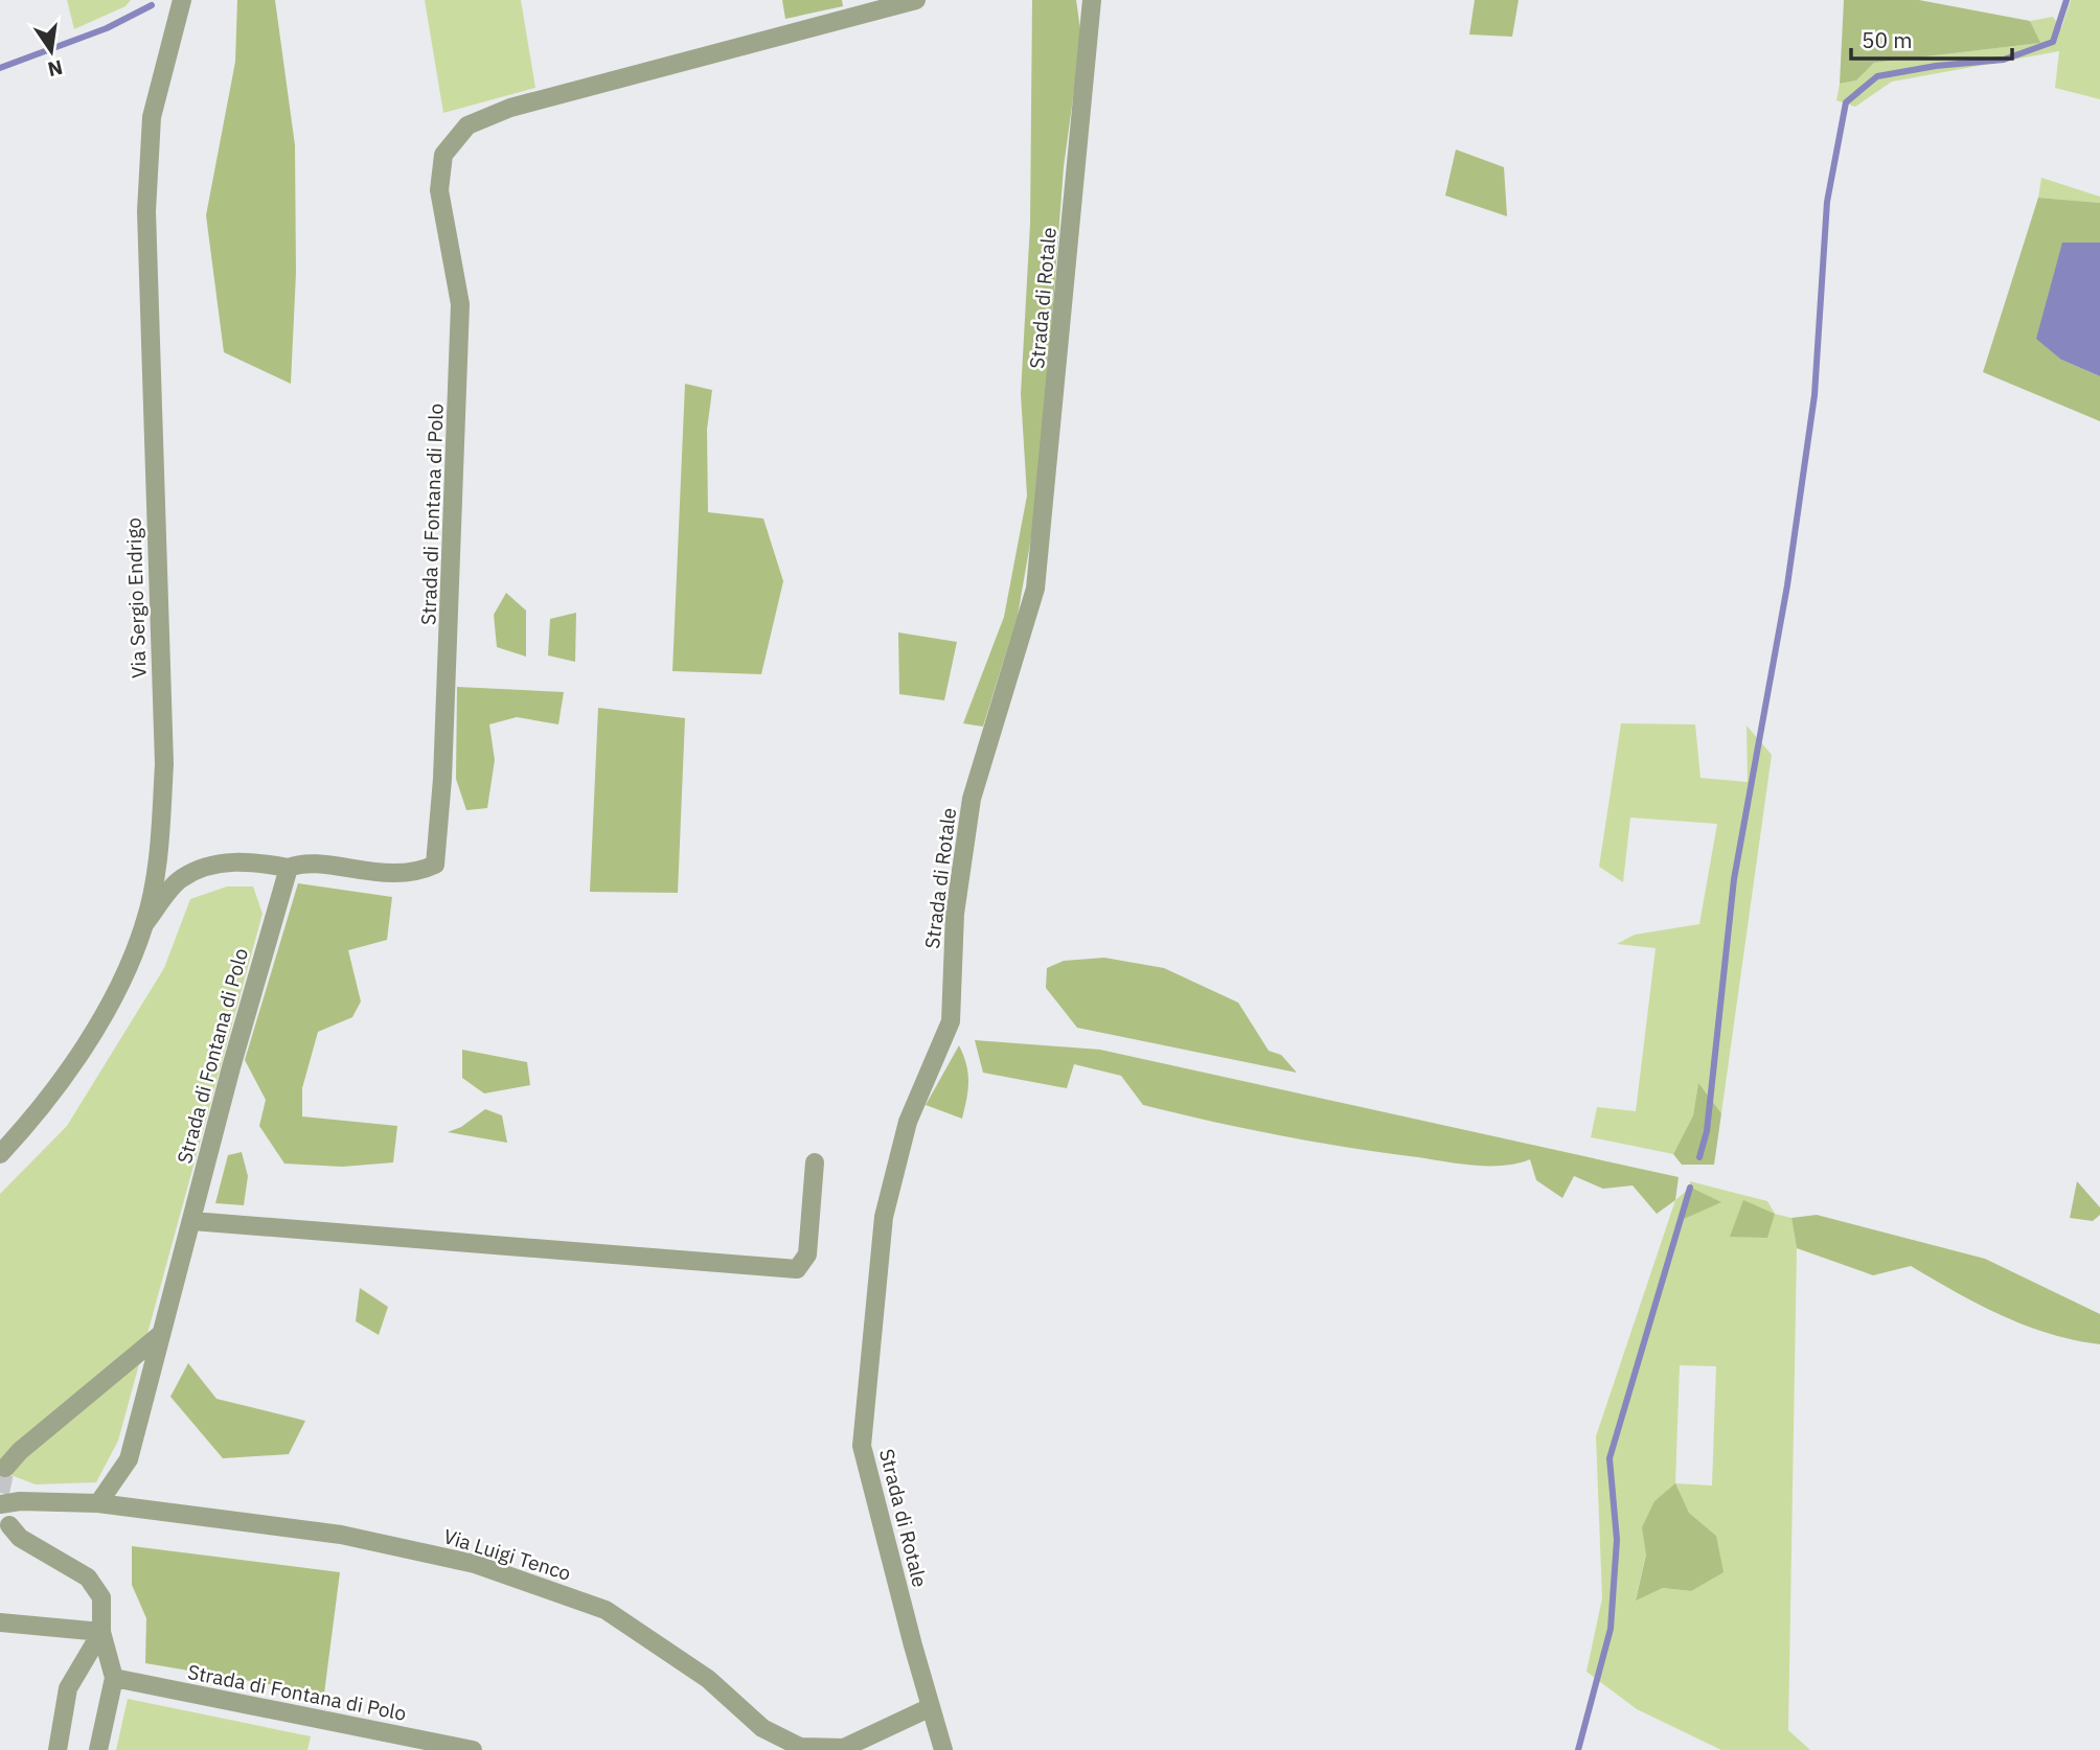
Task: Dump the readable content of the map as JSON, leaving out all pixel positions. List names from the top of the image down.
{
  "streets": {
    "street": [
      "Strada di Rotale",
      "Strada di Fontana di Polo",
      "Via Sergio Endrigo",
      "Via Luigi Tenco"
    ]
  },
  "crossings": [
    ["Strada di Rotale", "Via Luigi Tenco"],
    ["Strada di Fontana di Polo", "Via Luigi Tenco"]
  ],
  "scale_bar": "50 m",
  "north": "bottom"
}
